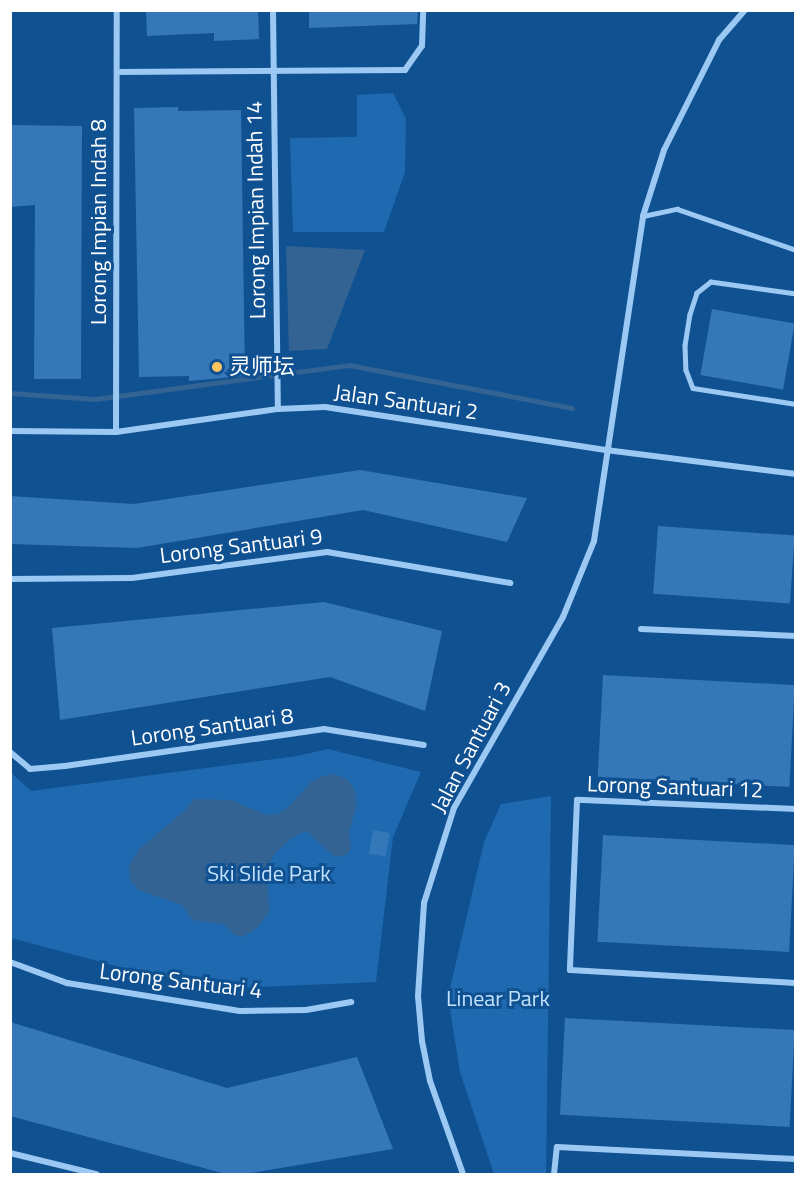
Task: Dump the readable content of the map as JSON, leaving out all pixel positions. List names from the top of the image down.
{
  "streets": {
    "street": [
      "Lorong Impian Indah 14",
      "Lorong Impian Indah 8",
      "Jalan Santuari 2",
      "Lorong Santuari 9",
      "Lorong Santuari 8",
      "Jalan Santuari 3",
      "Lorong Santuari 12",
      "Lorong Santuari 4"
    ]
  },
  "crossings": [
    ["Lorong Impian Indah 14", "Jalan Santuari 2"],
    ["Lorong Impian Indah 8", "Jalan Santuari 2"],
    ["Jalan Santuari 2", "Jalan Santuari 3"]
  ],
  "parks": ["Ski Slide Park", "Linear Park"],
  "places": ["灵师坛"]
}
